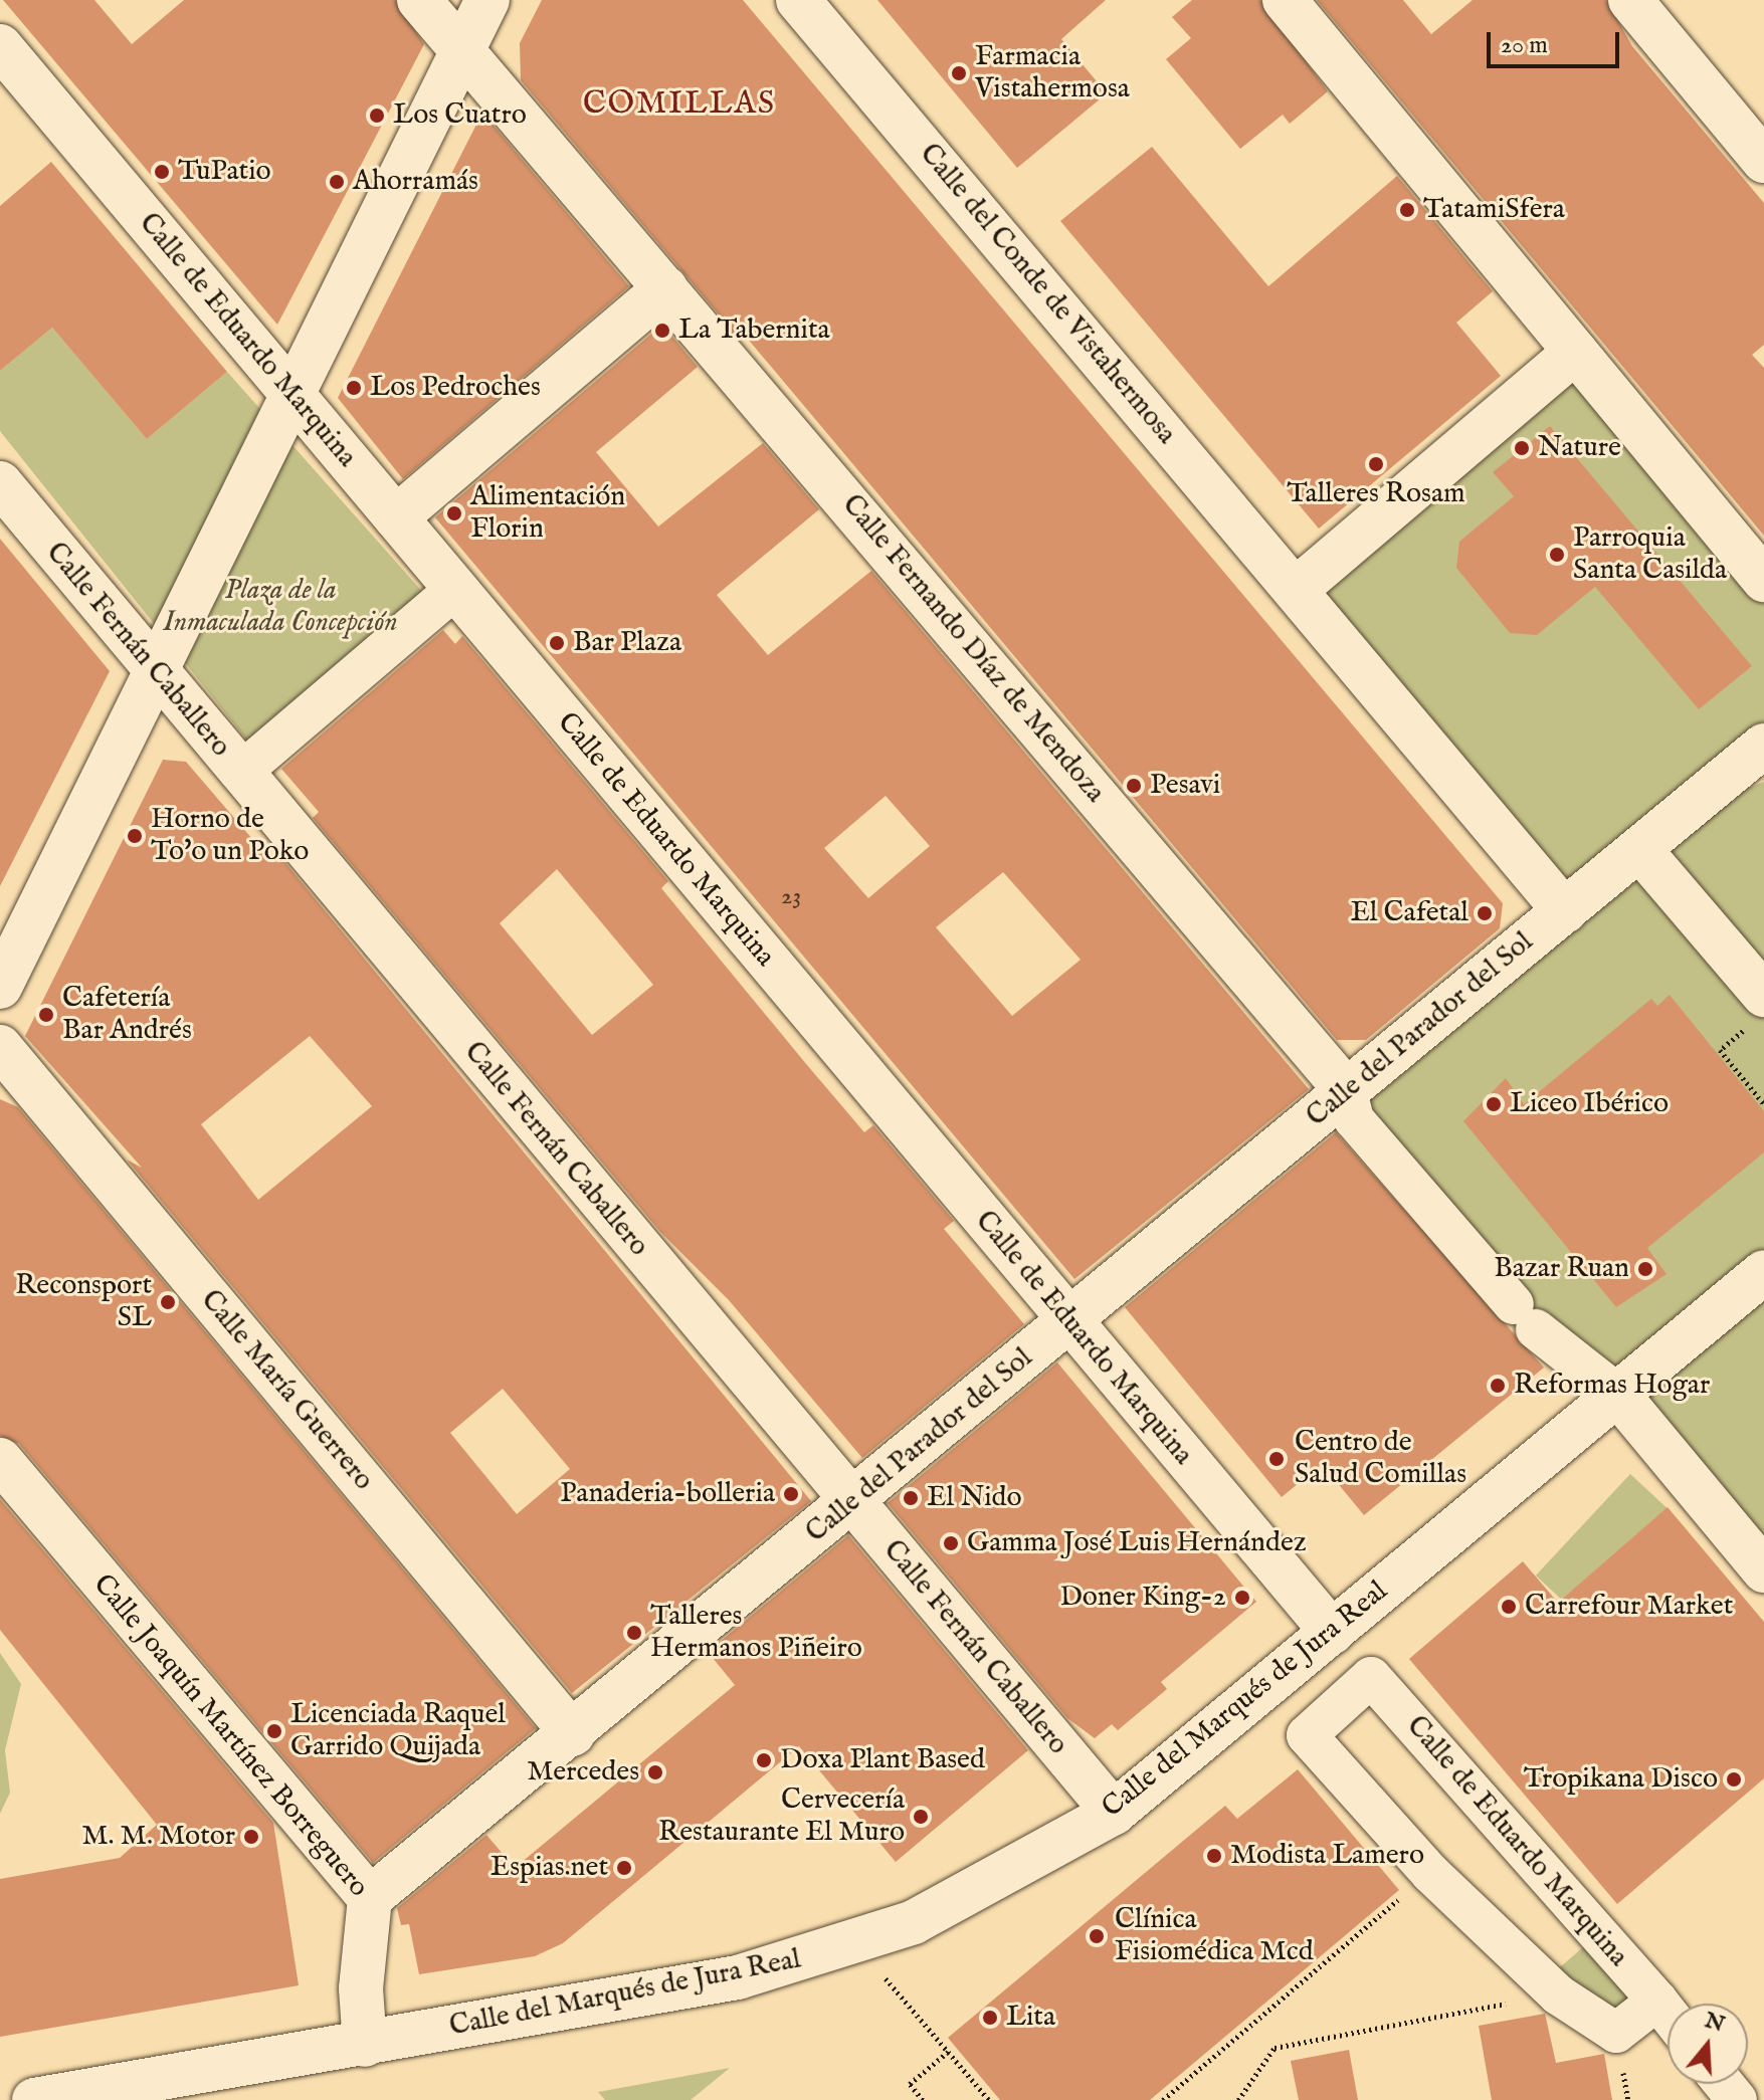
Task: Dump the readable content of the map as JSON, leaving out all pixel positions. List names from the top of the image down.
{
  "streets": {
    "street": [
      "Calle del Conde de Vistahermosa",
      "Calle de Eduardo Marquina",
      "Calle Fernando Díaz de Mendoza",
      "Calle Fernán Caballero",
      "Calle del Parador del Sol",
      "Calle María Guerrero",
      "Calle del Marqués de Jura Real",
      "Calle Joaquín Martínez Borreguero"
    ]
  },
  "crossings": [
    ["Calle del Conde de Vistahermosa", "Calle del Parador del Sol"],
    ["Calle de Eduardo Marquina", "Calle del Parador del Sol"],
    ["Calle de Eduardo Marquina", "Calle del Marqués de Jura Real"],
    ["Calle Fernando Díaz de Mendoza", "Calle del Parador del Sol"],
    ["Calle Fernando Díaz de Mendoza", "Calle del Marqués de Jura Real"],
    ["Calle Fernán Caballero", "Calle del Parador del Sol"],
    ["Calle Fernán Caballero", "Calle del Marqués de Jura Real"],
    ["Calle del Parador del Sol", "Calle María Guerrero"],
    ["Calle del Parador del Sol", "Calle Joaquín Martínez Borreguero"],
    ["Calle del Marqués de Jura Real", "Calle Joaquín Martínez Borreguero"]
  ],
  "districts": ["COMILLAS"],
  "parks": ["Plaza de la Inmaculada Concepción"],
  "places": [
    "Farmacia Vistahermosa",
    "Los Cuatro",
    "TuPatio",
    "Ahorramás",
    "TatamiSfera",
    "La Tabernita",
    "Los Pedroches",
    "Nature",
    "Talleres Rosam",
    "Alimentación Florin",
    "Parroquia Santa Casilda",
    "Bar Plaza",
    "Pesavi",
    "Horno de To'o un Poko",
    "El Cafetal",
    "Cafetería Bar Andrés",
    "Liceo Ibérico",
    "Bazar Ruan",
    "Reconsport SL",
    "Reformas Hogar",
    "Centro de Salud Comillas",
    "Panaderia-bolleria",
    "El Nido",
    "Gamma José Luis Hernández",
    "Doner King-2",
    "Carrefour Market",
    "Talleres Hermanos Piñeiro",
    "Licenciada Raquel Garrido Quijada",
    "Doxa Plant Based",
    "Mercedes",
    "Tropikana Disco",
    "Cervecería Restaurante El Muro",
    "M. M. Motor",
    "Modista Lamero",
    "Espias.net",
    "Clínica Fisiomédica Mcd",
    "Lita"
  ],
  "house_numbers": ["23"],
  "scale_bar": "20 m",
  "north": "top"
}
